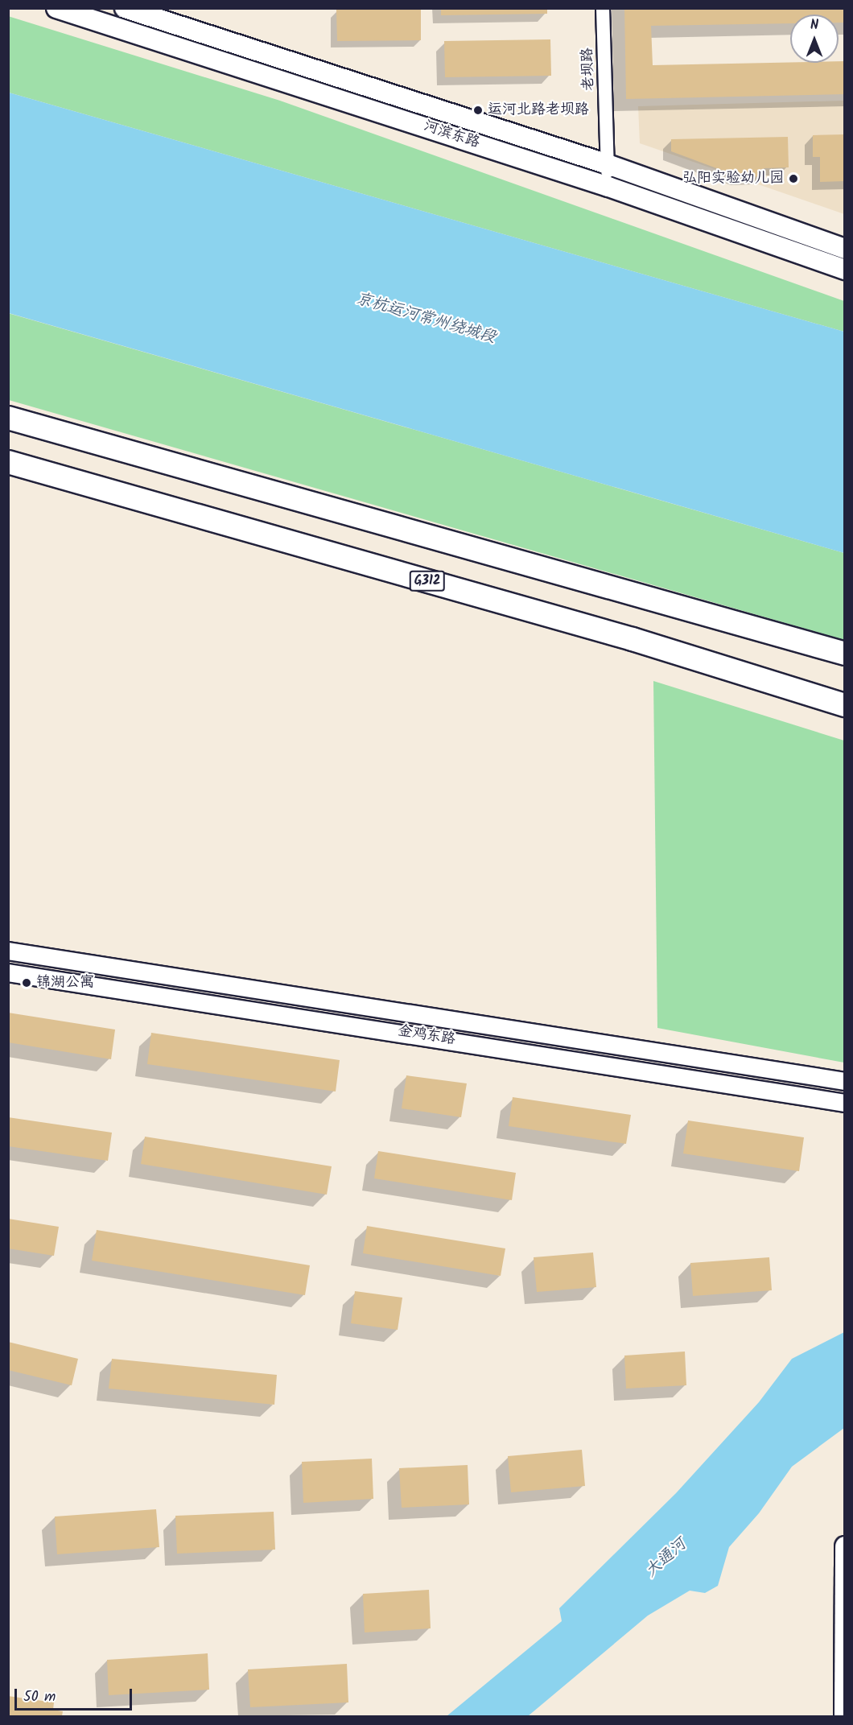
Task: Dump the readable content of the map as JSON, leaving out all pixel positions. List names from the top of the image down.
{
  "streets": {
    "highway": ["G312"],
    "main road": ["河滨东路"],
    "street": ["老坝路", "金鸡东路"]
  },
  "crossings": [
    ["老坝路", "河滨东路"]
  ],
  "water": ["京杭运河常州绕城段", "大通河"],
  "places": ["运河北路老坝路", "弘阳实验幼儿园", "锦湖公寓"],
  "scale_bar": "50 m",
  "north": "top"
}
